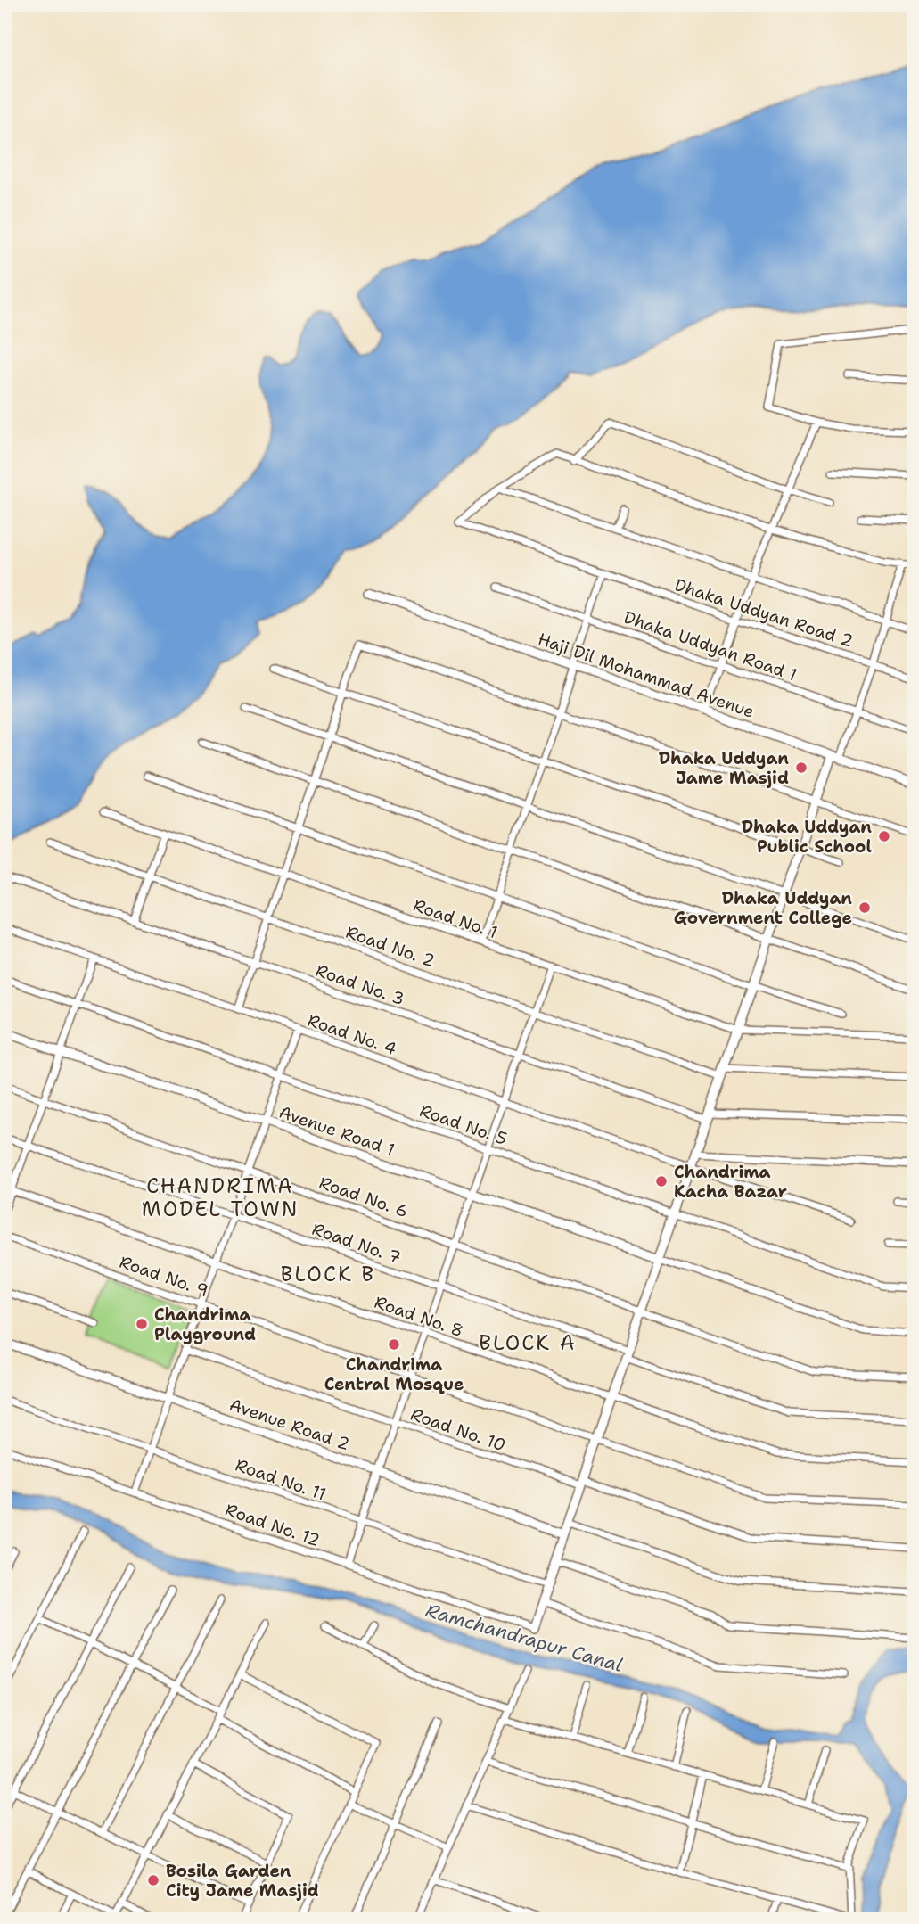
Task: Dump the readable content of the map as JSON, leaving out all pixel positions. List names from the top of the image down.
{
  "streets": {
    "street": [
      "Dhaka Uddyan Road 2",
      "Dhaka Uddyan Road 1",
      "Haji Dil Mohammad Avenue",
      "Road No. 1",
      "Road No. 2",
      "Road No. 3",
      "Road No. 4",
      "Road No. 5",
      "Avenue Road 1",
      "Road No. 6",
      "Road No. 7",
      "Road No. 9",
      "Road No. 8",
      "Avenue Road 2",
      "Road No. 10",
      "Road No. 11",
      "Road No. 12"
    ]
  },
  "districts": ["CHANDRIMA MODEL TOWN", "BLOCK B", "BLOCK A"],
  "water": ["Ramchandrapur Canal"],
  "places": [
    "Dhaka Uddyan Jame Masjid",
    "Dhaka Uddyan Public School",
    "Dhaka Uddyan Government College",
    "Chandrima Kacha Bazar",
    "Chandrima Playground",
    "Chandrima Central Mosque",
    "Bosila Garden City Jame Masjid"
  ]
}
